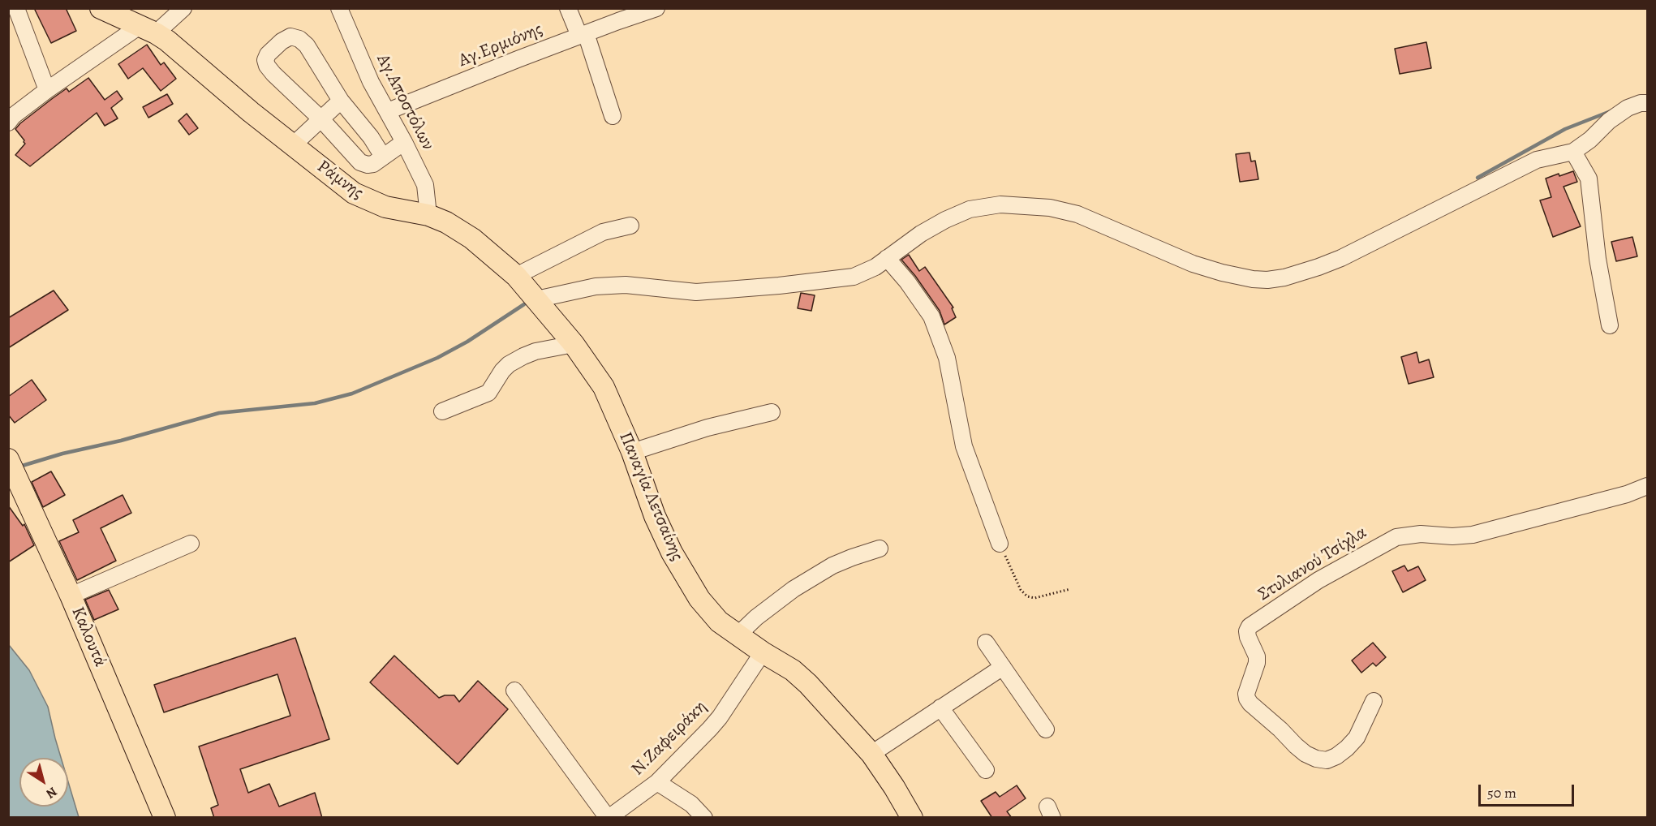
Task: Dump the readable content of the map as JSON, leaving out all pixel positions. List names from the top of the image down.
{
  "streets": {
    "main road": ["Ράμνης", "Παναγία Λετσαίνης", "Καλουτά"],
    "street": [
      "Αγ.Ερμιόνης",
      "Αγ.Αποστόλων",
      "Στυλιανού Τσίχλα",
      "Ν.Ζαφειράκη"
    ]
  },
  "crossings": [
    ["Αγ.Ερμιόνης", "Αγ.Αποστόλων"],
    ["Αγ.Αποστόλων", "Ράμνης"],
    ["Ράμνης", "Παναγία Λετσαίνης"],
    ["Παναγία Λετσαίνης", "Ν.Ζαφειράκη"]
  ],
  "scale_bar": "50 m",
  "north": "bottom right"
}
